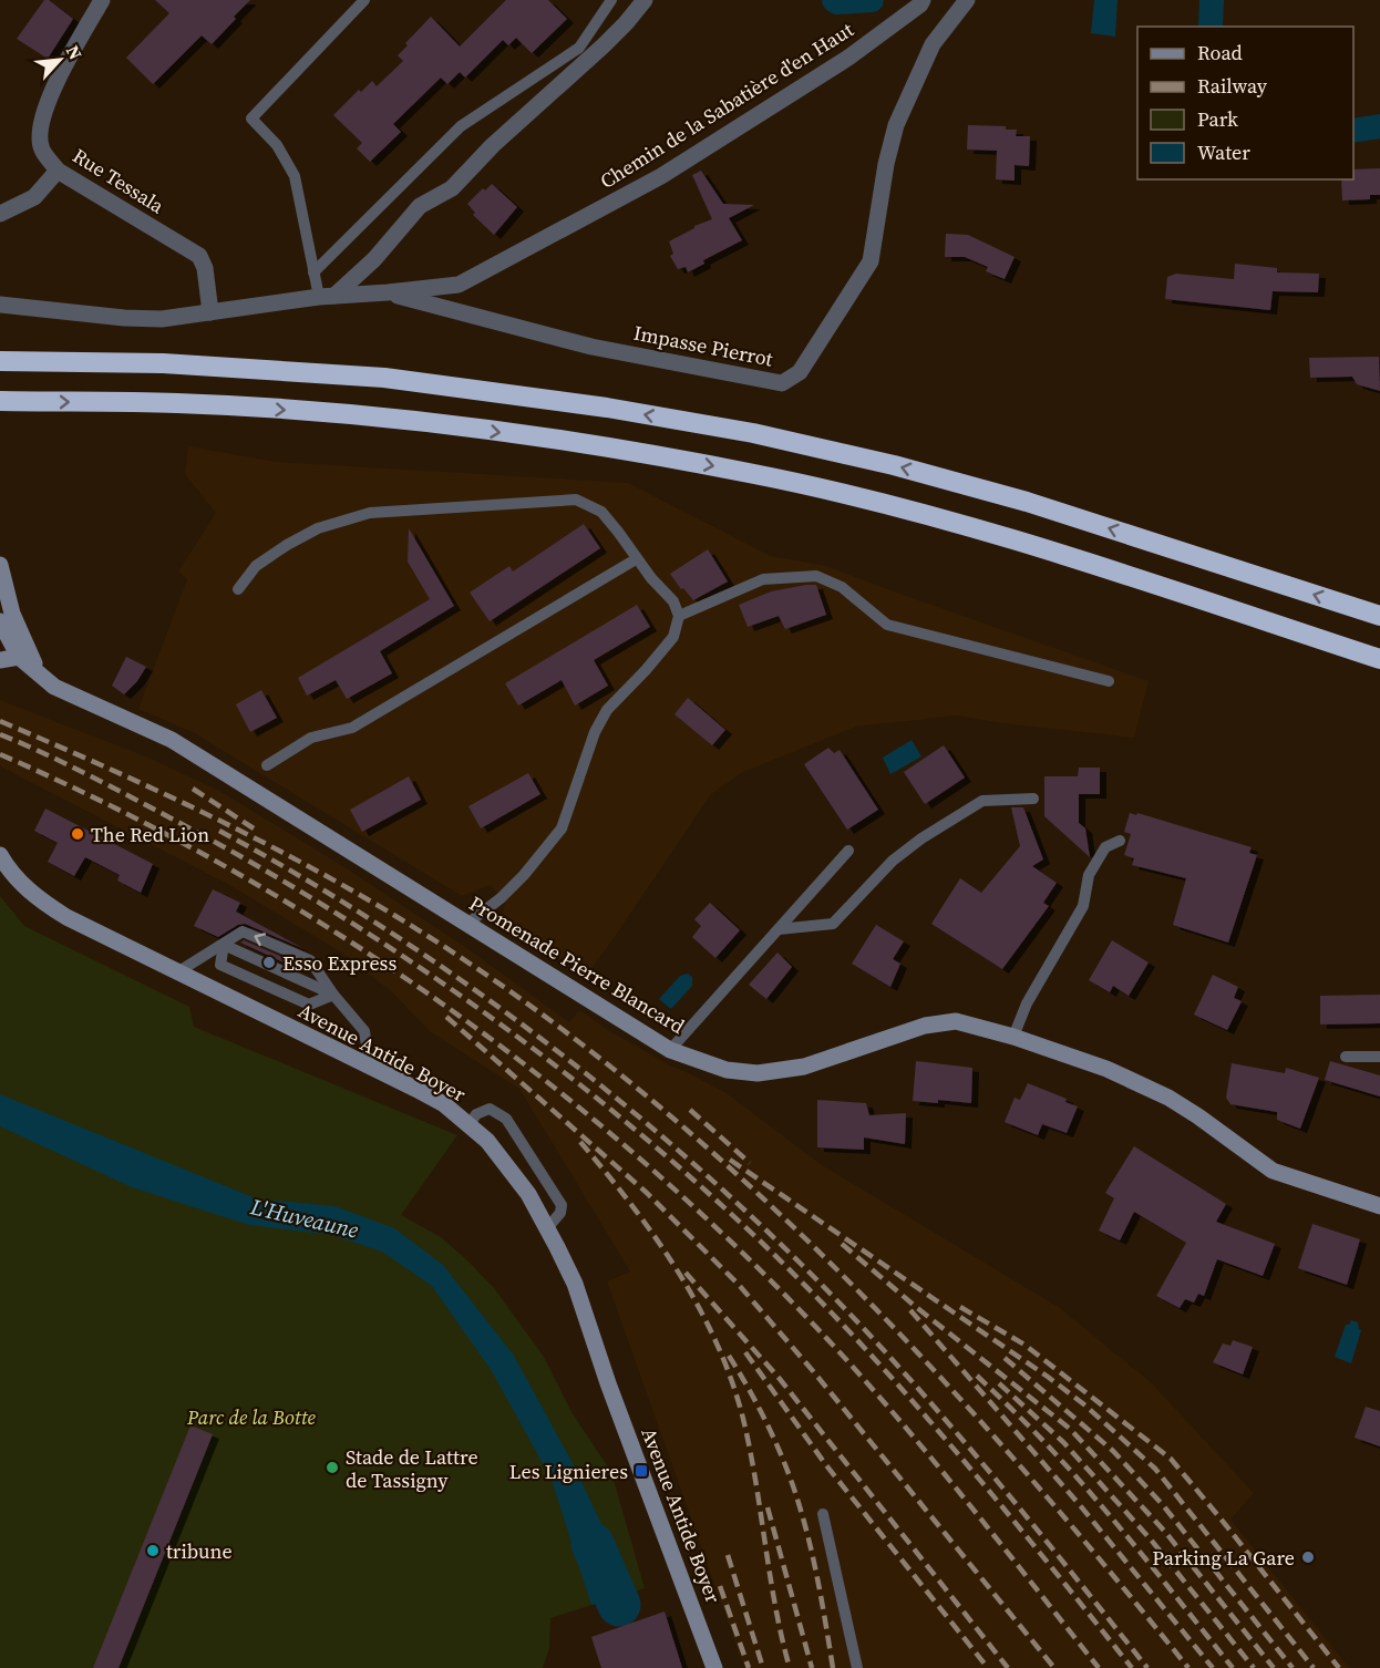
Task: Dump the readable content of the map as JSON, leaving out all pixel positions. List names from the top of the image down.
{
  "streets": {
    "street": [
      "Chemin de la Sabatière d'en Haut",
      "Rue Tessala",
      "Impasse Pierrot",
      "Promenade Pierre Blancard",
      "Avenue Antide Boyer"
    ]
  },
  "crossings": [
    ["Chemin de la Sabatière d'en Haut", "Rue Tessala"],
    ["Chemin de la Sabatière d'en Haut", "Impasse Pierrot"]
  ],
  "water": ["L'Huveaune"],
  "parks": ["Parc de la Botte"],
  "places": {
    "other": [
      "The Red Lion",
      "Esso Express",
      "Stade de Lattre de Tassigny",
      "tribune",
      "Parking La Gare"
    ],
    "transit": ["Les Lignieres"]
  },
  "legend": [
    "Road",
    "Railway",
    "Park",
    "Water"
  ],
  "north": "top right"
}
